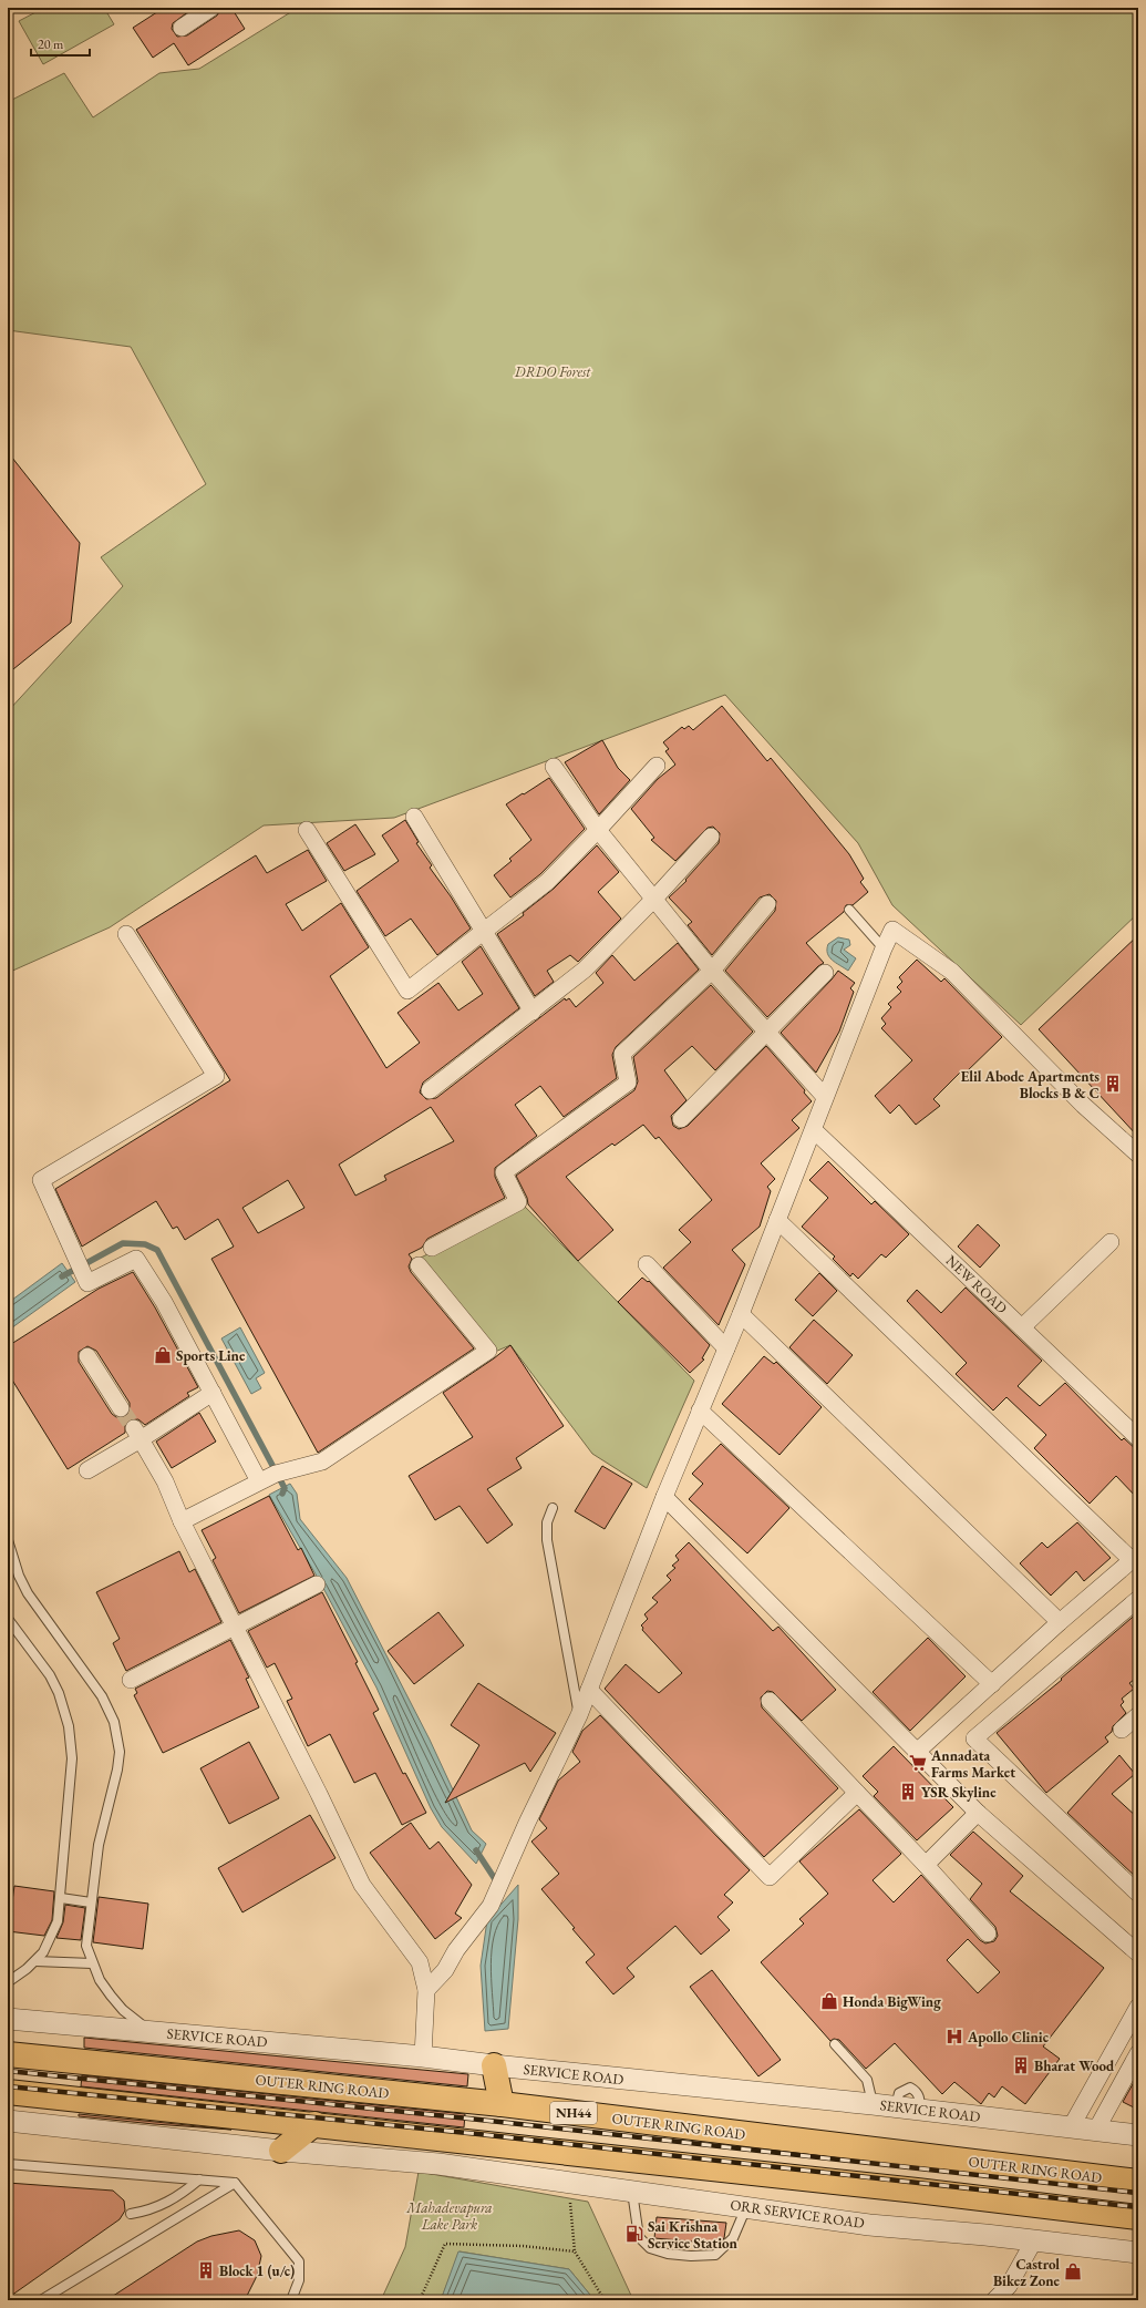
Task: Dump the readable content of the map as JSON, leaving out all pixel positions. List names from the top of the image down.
{
  "streets": {
    "highway": ["OUTER RING ROAD", "NH44"],
    "street": ["NEW ROAD", "SERVICE ROAD", "ORR SERVICE ROAD"]
  },
  "parks": ["DRDO Forest", "Mahadevapura Lake Park"],
  "places": {
    "building": [
      "Elil Abode Apartments Blocks B & C",
      "YSR Skyline",
      "Bharat Wood",
      "Block 1 (u/c)"
    ],
    "shop": ["Sports Line", "Honda BigWing", "Castrol Bikez Zone"],
    "supermarket": ["Annadata Farms Market"],
    "hospital": ["Apollo Clinic"],
    "fuel station": ["Sai Krishna Service Station"]
  },
  "scale_bar": "20 m"
}
